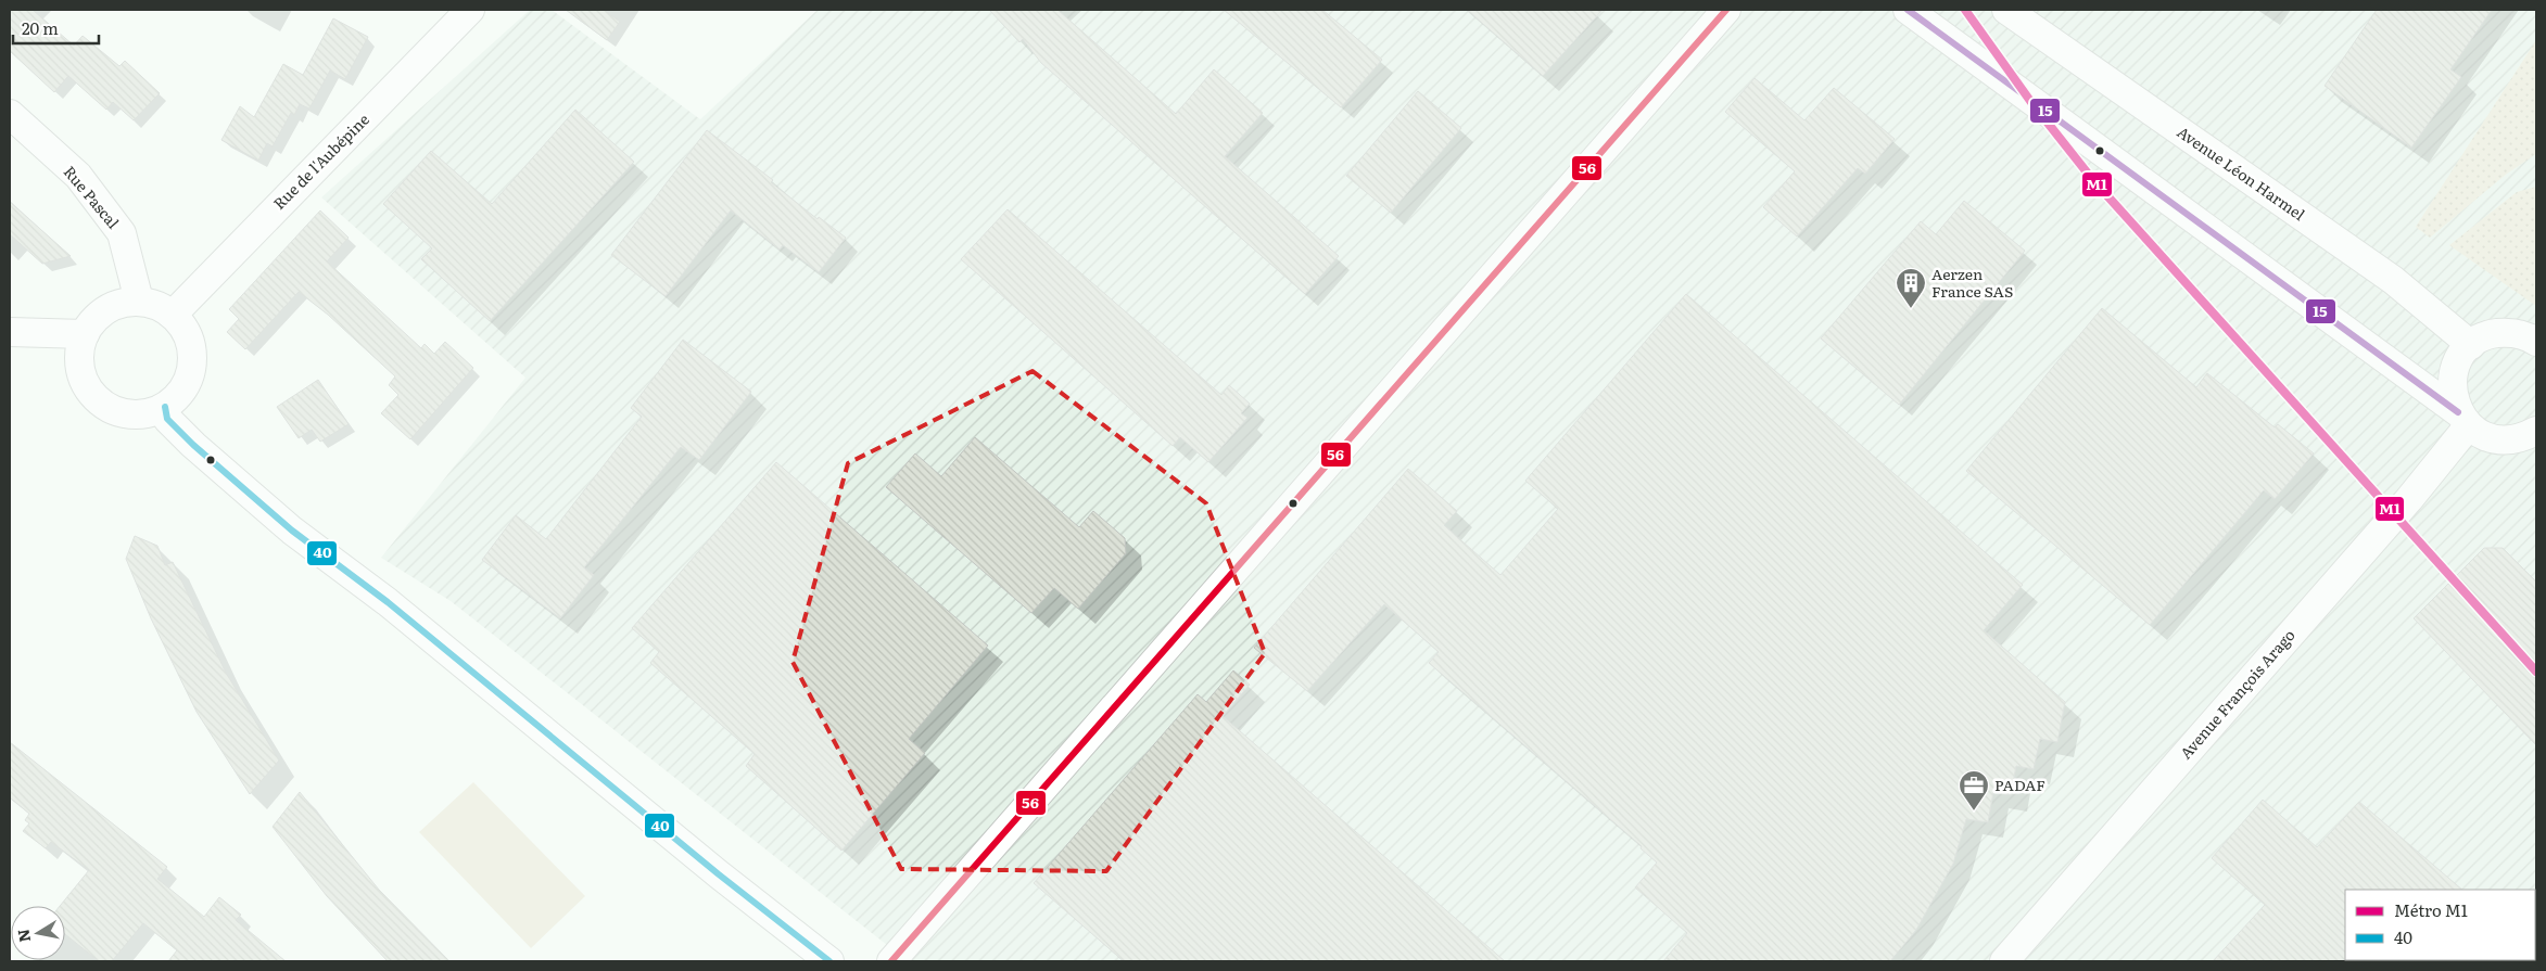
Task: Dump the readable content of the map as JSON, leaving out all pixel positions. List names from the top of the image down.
{
  "streets": {
    "street": [
      "Rue de l'Aubépine",
      "Avenue Léon Harmel",
      "Rue Pascal",
      "Avenue François Arago"
    ]
  },
  "crossings": [
    ["Rue de l'Aubépine", "Rue Pascal"]
  ],
  "places": {
    "building": ["Aerzen France SAS"],
    "office": ["PADAF"]
  },
  "lines": [
    "metro line M1",
    "transit line 15",
    "transit line 56",
    "transit line 40"
  ],
  "legend": ["Métro M1", "40"],
  "scale_bar": "20 m",
  "north": "left"
}
